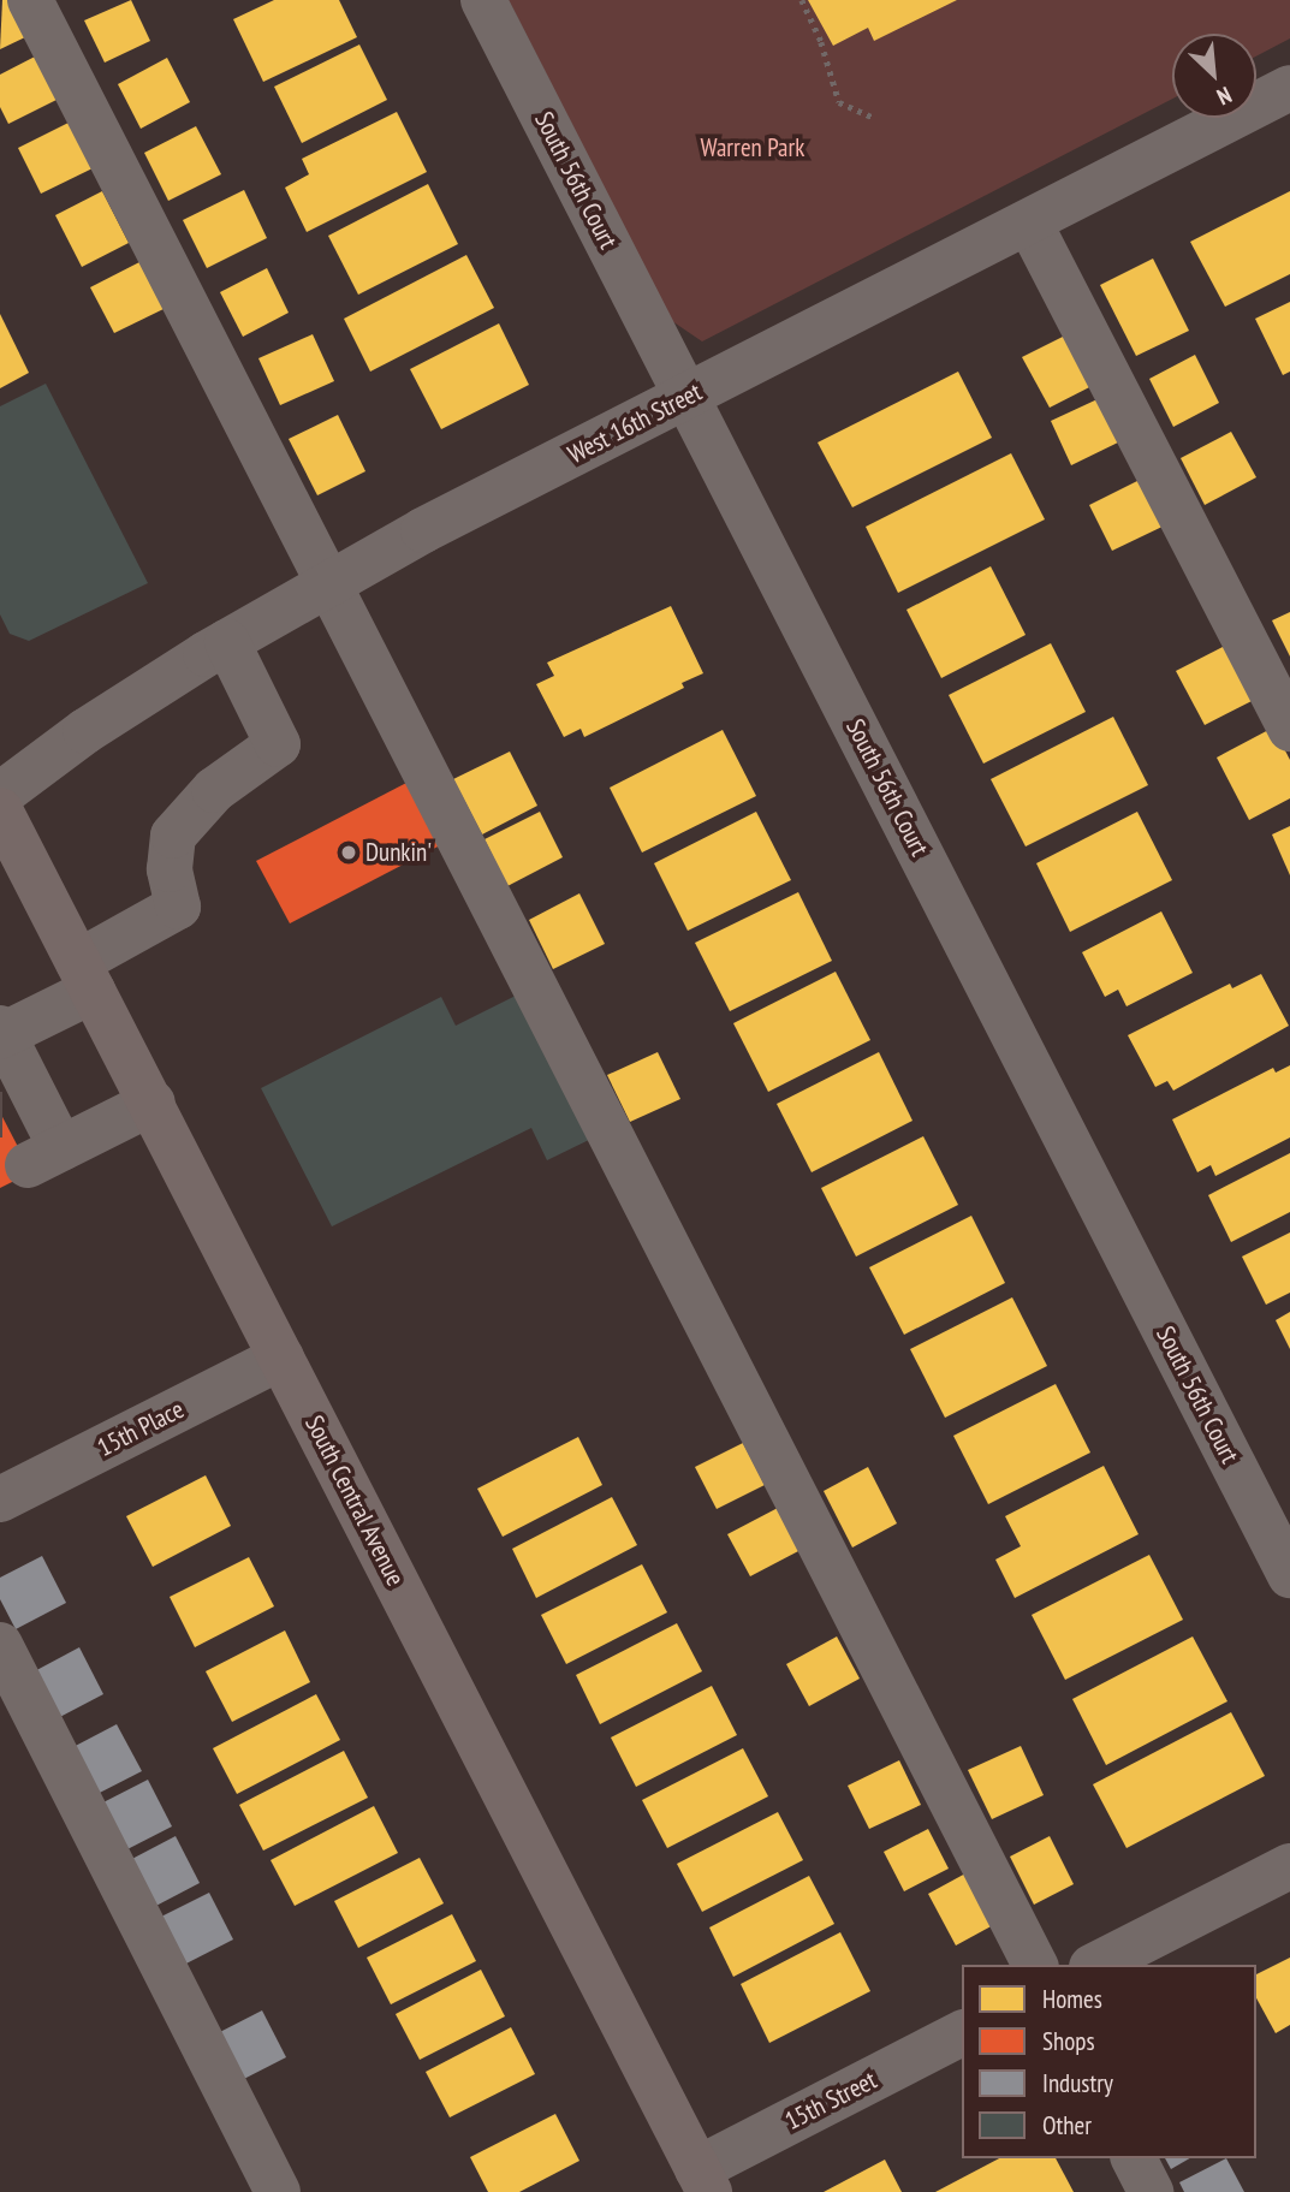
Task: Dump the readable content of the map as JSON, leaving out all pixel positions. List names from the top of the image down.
{
  "streets": {
    "main road": ["South Central Avenue"],
    "street": [
      "South 56th Court",
      "West 16th Street",
      "15th Place",
      "15th Street"
    ]
  },
  "crossings": [
    ["South 56th Court", "West 16th Street"],
    ["15th Place", "South Central Avenue"],
    ["South Central Avenue", "15th Street"]
  ],
  "parks": ["Warren Park"],
  "places": ["Dunkin'"],
  "legend": [
    "Homes",
    "Shops",
    "Industry",
    "Other"
  ],
  "north": "bottom right"
}
